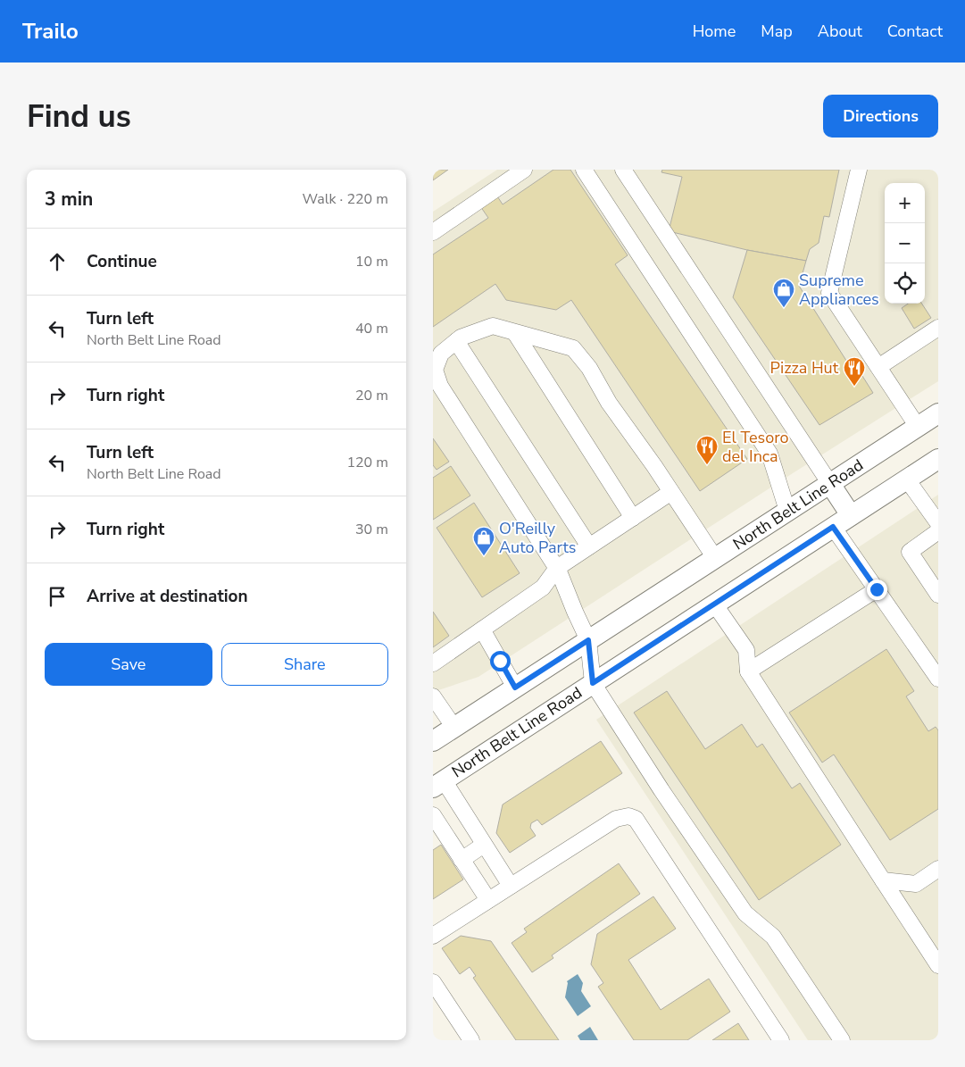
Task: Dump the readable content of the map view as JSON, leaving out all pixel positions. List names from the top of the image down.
{
  "streets": {
    "main road": ["North Belt Line Road"]
  },
  "places": {
    "shop": ["Supreme Appliances", "O'Reilly Auto Parts"],
    "restaurant": ["Pizza Hut", "El Tesoro del Inca"]
  },
  "page": {
    "header": "Trailo",
    "nav": [
      "Home",
      "Map",
      "About",
      "Contact"
    ],
    "buttons": [
      "Directions",
      ["Save", "Share"]
    ],
    "title": "Find us",
    "heading": ["3 min", "Walk · 220 m"],
    "map_buttons": ["+", "−"],
    "list": [
      ["Continue", "10 m"],
      ["Turn left", "North Belt Line Road", "40 m"],
      ["Turn right", "20 m"],
      ["Turn left", "North Belt Line Road", "120 m"],
      ["Turn right", "30 m"],
      "Arrive at destination"
    ]
  }
}
